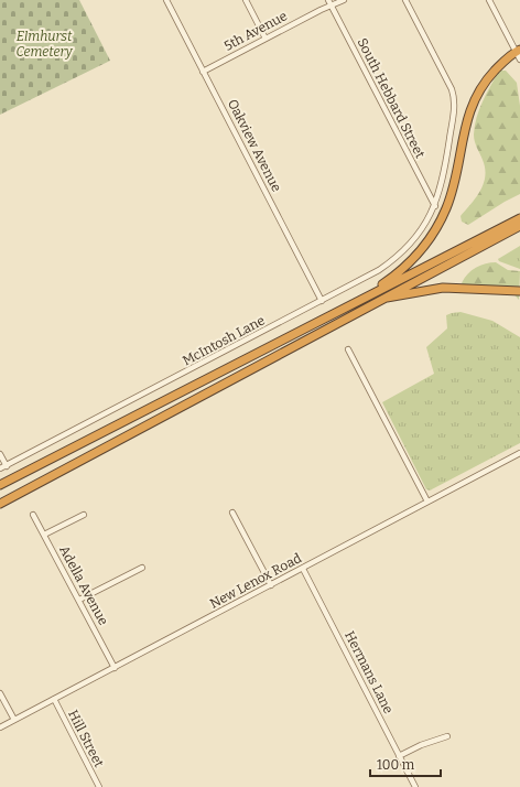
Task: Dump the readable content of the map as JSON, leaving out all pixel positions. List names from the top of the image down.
{
  "streets": {
    "street": [
      "5th Avenue",
      "South Hebbard Street",
      "Oakview Avenue",
      "McIntosh Lane",
      "New Lenox Road",
      "Adella Avenue",
      "Hermans Lane",
      "Hill Street"
    ]
  },
  "crossings": [
    ["5th Avenue", "South Hebbard Street"],
    ["5th Avenue", "Oakview Avenue"],
    ["South Hebbard Street", "McIntosh Lane"],
    ["Oakview Avenue", "McIntosh Lane"],
    ["New Lenox Road", "Adella Avenue"],
    ["New Lenox Road", "Hermans Lane"],
    ["New Lenox Road", "Hill Street"]
  ],
  "parks": ["Elmhurst Cemetery"],
  "scale_bar": "100 m"
}
